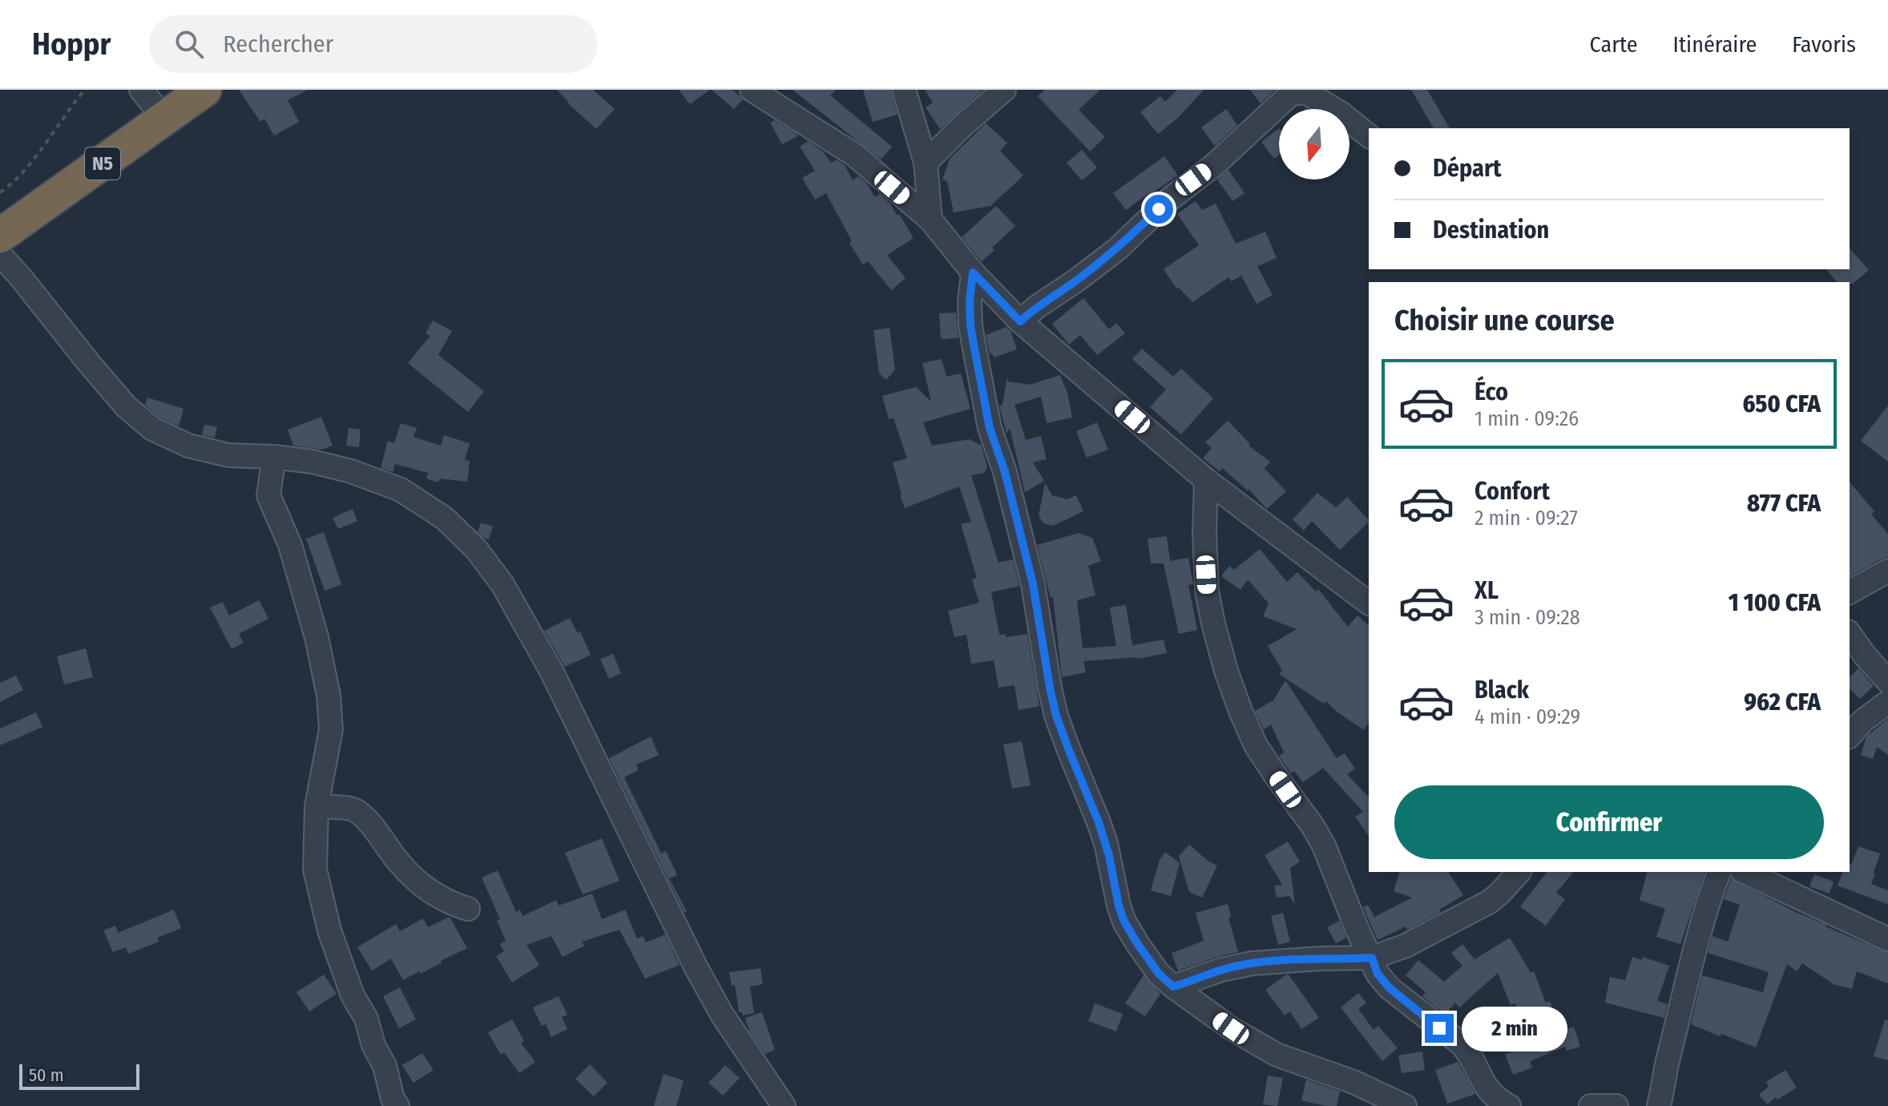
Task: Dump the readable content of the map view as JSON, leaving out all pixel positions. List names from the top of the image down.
{
  "streets": {
    "highway": ["N5"]
  },
  "scale_bar": "50 m",
  "north": "bottom",
  "page": {
    "header": "Hoppr",
    "search": "Rechercher",
    "nav": ["Carte", "Itinéraire", "Favoris"],
    "banner": ["Départ", "Destination"],
    "heading": "Choisir une course",
    "list": [
      {
        "name": "Éco",
        "note": "1 min · 09:26",
        "value": "650 CFA"
      },
      {
        "name": "Confort",
        "note": "2 min · 09:27",
        "value": "877 CFA"
      },
      {
        "name": "XL",
        "note": "3 min · 09:28",
        "value": "1 100 CFA"
      },
      {
        "name": "Black",
        "note": "4 min · 09:29",
        "value": "962 CFA"
      }
    ],
    "buttons": "Confirmer",
    "bubble": "2 min",
    "scale": "50 m"
  }
}
